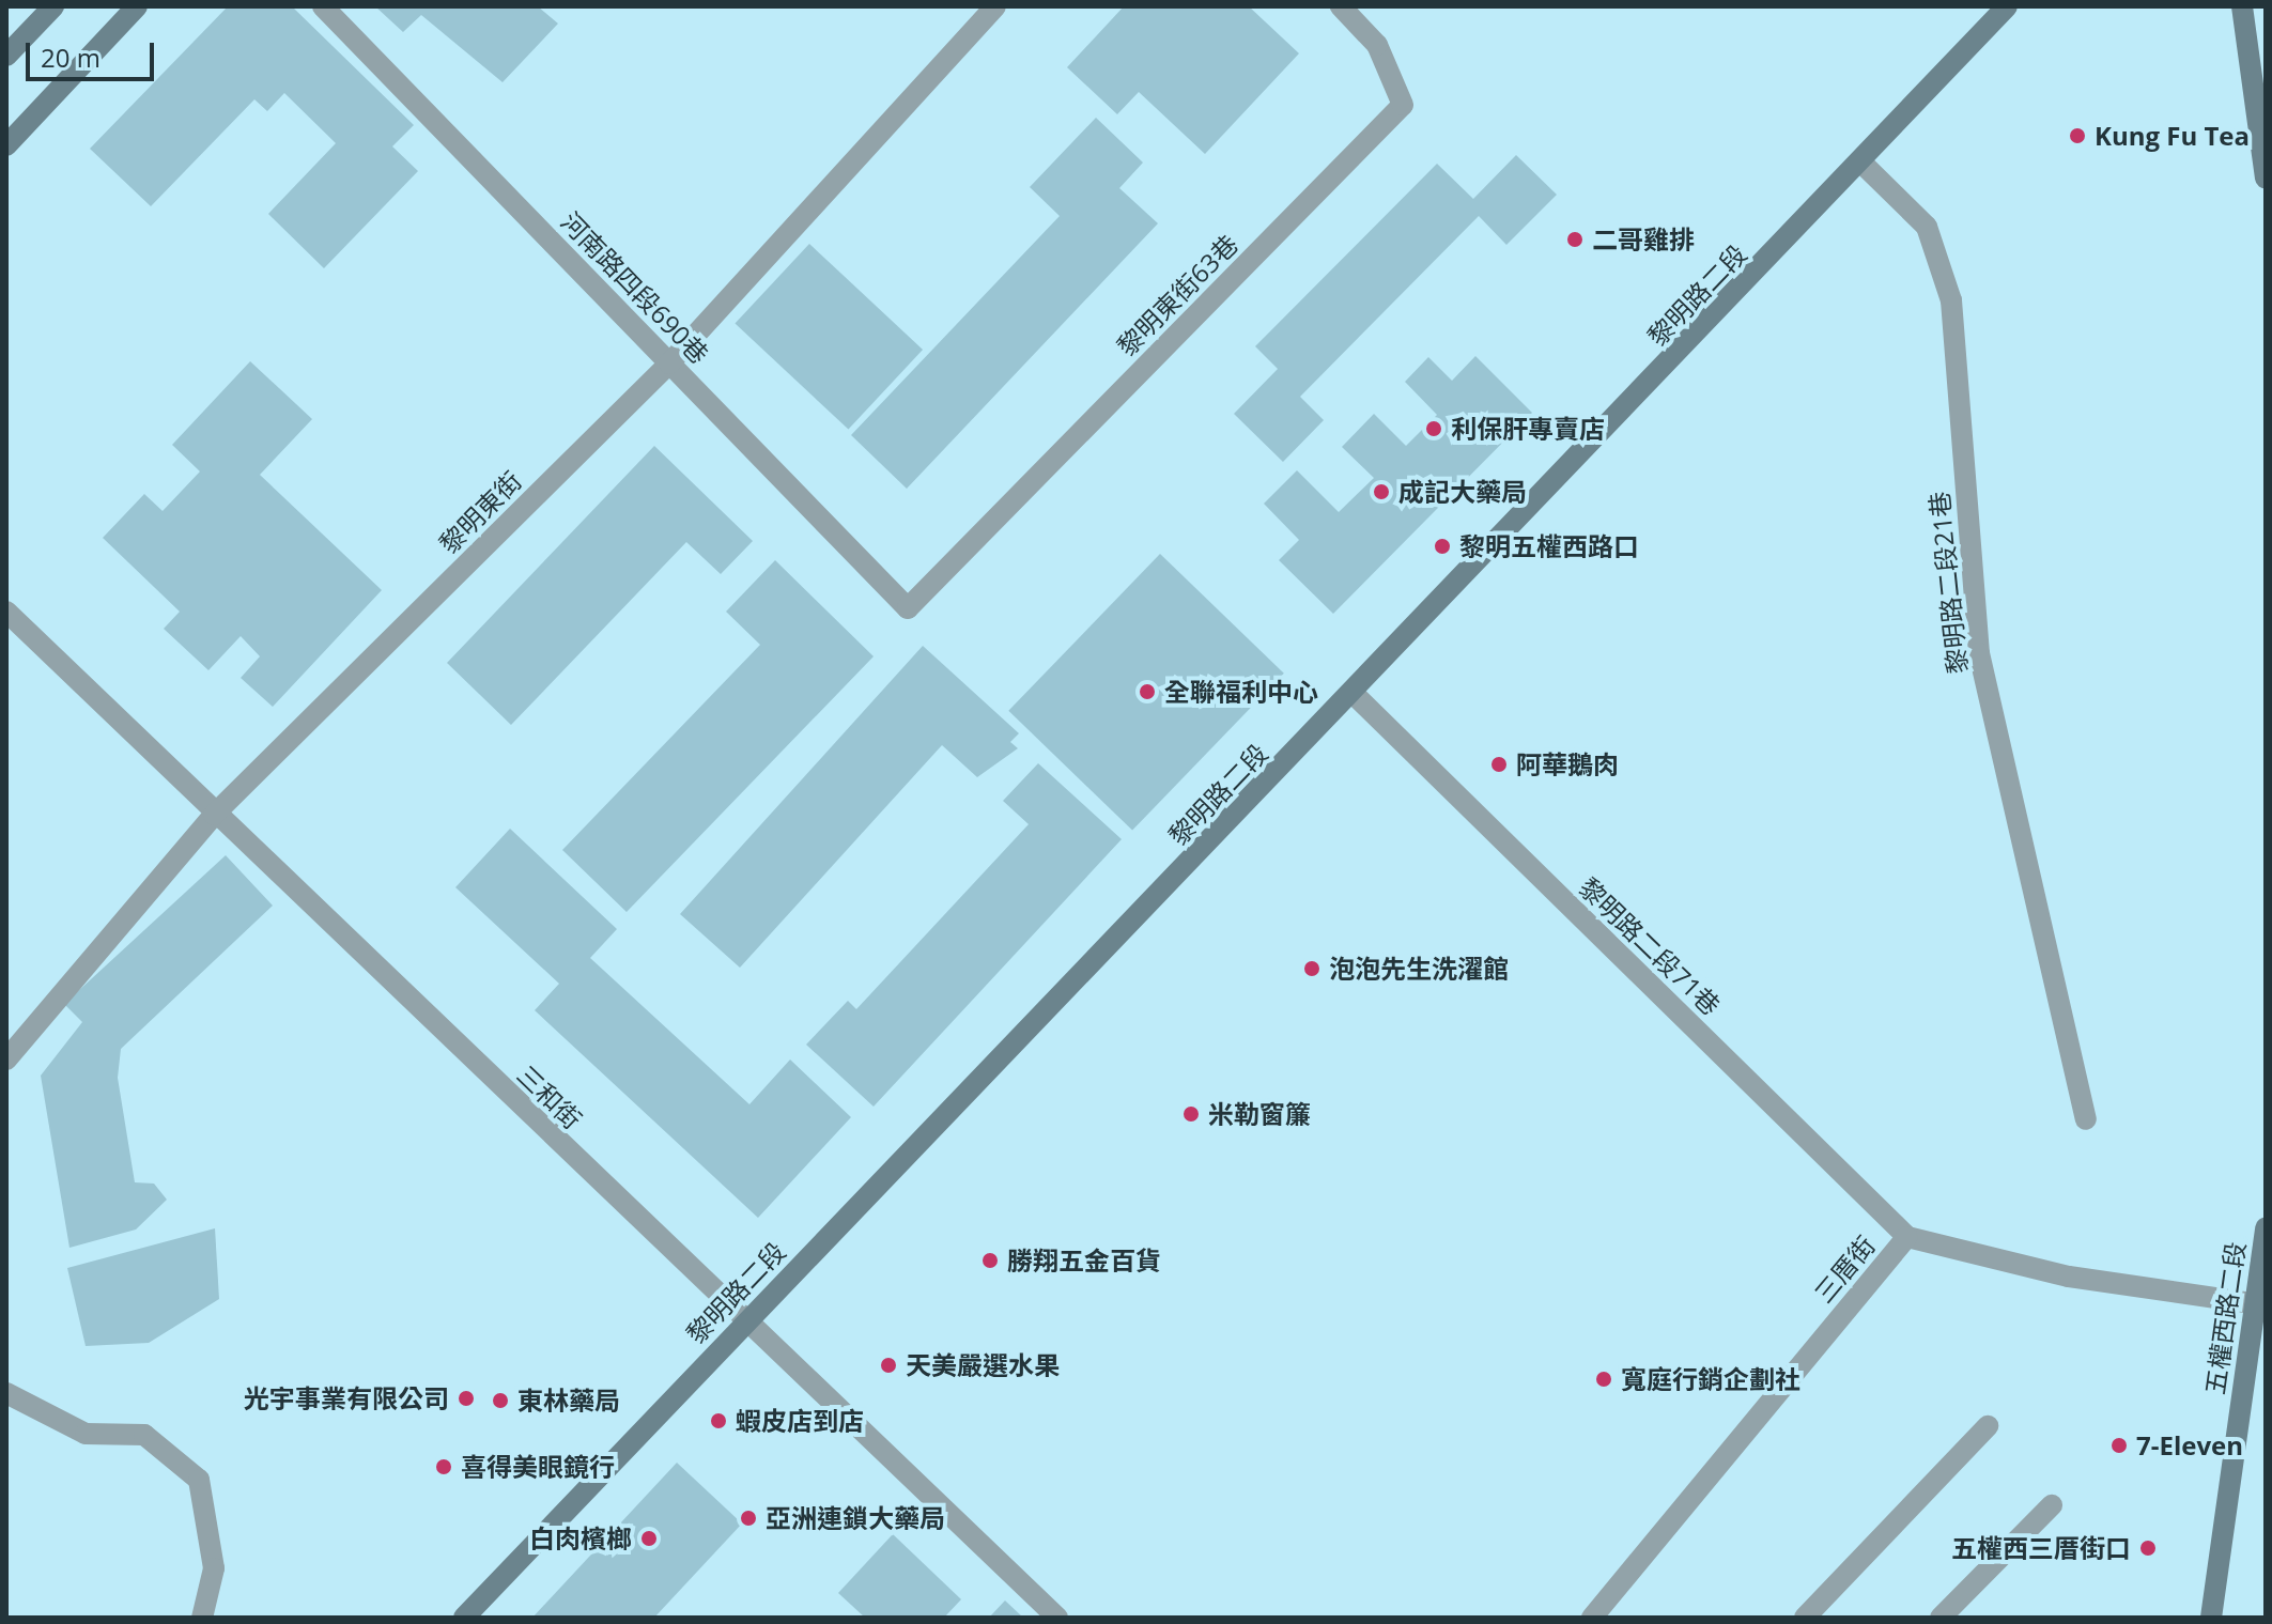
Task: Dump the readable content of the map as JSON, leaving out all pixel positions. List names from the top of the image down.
{
  "streets": {
    "main road": ["黎明路二段", "五權西路二段"],
    "street": [
      "河南路四段690巷",
      "黎明東街63巷",
      "黎明東街",
      "黎明路二段21巷",
      "黎明路二段71巷",
      "三和街",
      "三厝街"
    ]
  },
  "crossings": [
    ["河南路四段690巷", "黎明東街63巷"],
    ["河南路四段690巷", "黎明東街"],
    ["黎明路二段", "黎明路二段21巷"],
    ["黎明路二段", "黎明路二段71巷"],
    ["黎明路二段", "三和街"],
    ["黎明東街", "三和街"],
    ["黎明路二段71巷", "三厝街"],
    ["三厝街", "五權西路二段"]
  ],
  "places": [
    "Kung Fu Tea",
    "二哥雞排",
    "利保肝專賣店",
    "成記大藥局",
    "黎明五權西路口",
    "全聯福利中心",
    "阿華鵝肉",
    "泡泡先生洗濯館",
    "米勒窗簾",
    "勝翔五金百貨",
    "天美嚴選水果",
    "寬庭行銷企劃社",
    "光宇事業有限公司",
    "東林藥局",
    "蝦皮店到店",
    "7-Eleven",
    "喜得美眼鏡行",
    "亞洲連鎖大藥局",
    "白肉檳榔",
    "五權西三厝街口"
  ],
  "scale_bar": "20 m"
}
